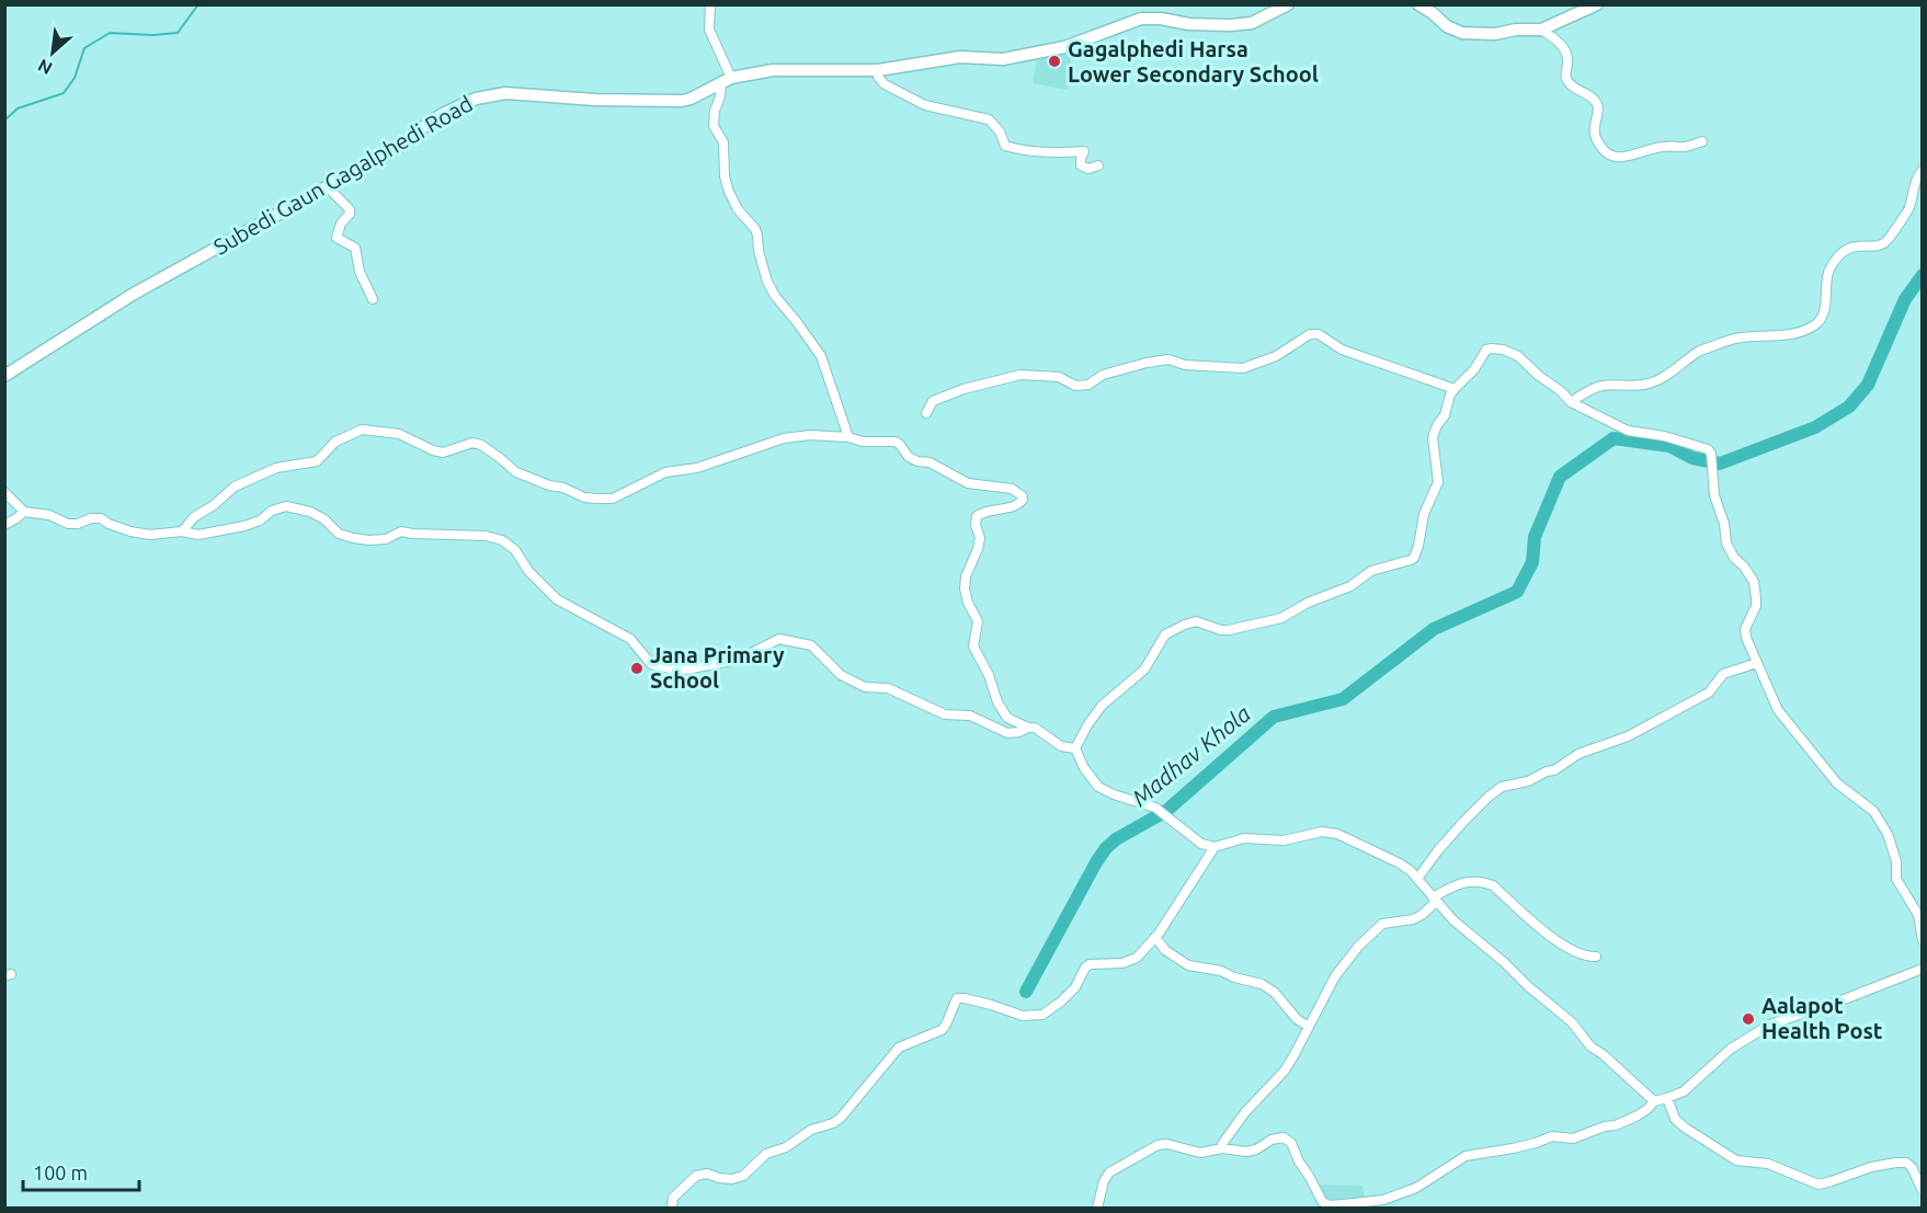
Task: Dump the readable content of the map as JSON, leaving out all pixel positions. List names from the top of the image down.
{
  "streets": {
    "street": ["Subedi Gaun Gagalphedi Road"]
  },
  "water": ["Madhav Khola"],
  "places": ["Gagalphedi Harsa Lower Secondary School", "Jana Primary School", "Aalapot Health Post"],
  "scale_bar": "100 m",
  "north": "bottom left"
}
